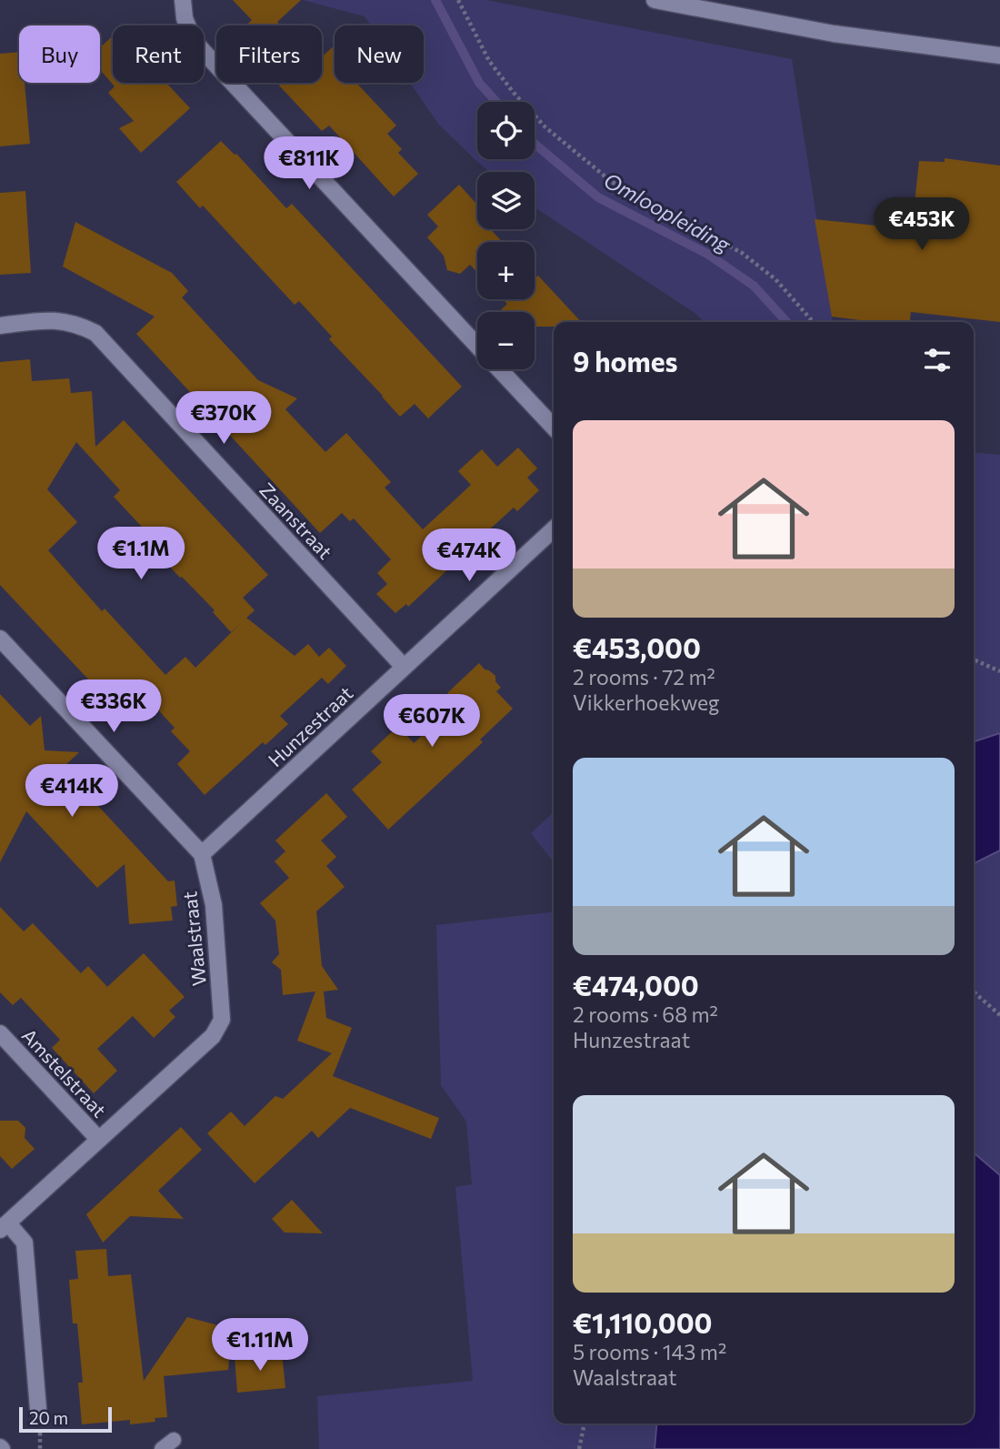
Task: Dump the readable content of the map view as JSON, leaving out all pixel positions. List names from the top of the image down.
{
  "streets": {
    "street": [
      "Zaanstraat",
      "Hunzestraat",
      "Waalstraat",
      "Amstelstraat"
    ]
  },
  "crossings": [
    ["Zaanstraat", "Hunzestraat"],
    ["Hunzestraat", "Waalstraat"],
    ["Waalstraat", "Amstelstraat"]
  ],
  "water": ["Omloopleiding"],
  "scale_bar": "20 m",
  "page": {
    "chip": [
      "Buy",
      "Rent",
      "Filters",
      "New"
    ],
    "map_buttons": ["+", "−"],
    "price": [
      "€811K",
      "€453K",
      "€370K",
      "€1.1M",
      "€474K",
      "€336K",
      "€607K",
      "€414K",
      "€1.11M"
    ],
    "heading": "9 homes",
    "list": [
      {
        "name": "€453,000",
        "note": "2 rooms · 72 m² · Vikkerhoekweg"
      },
      {
        "name": "€474,000",
        "note": "2 rooms · 68 m² · Hunzestraat"
      },
      {
        "name": "€1,110,000",
        "note": "5 rooms · 143 m² · Waalstraat"
      }
    ],
    "scale": "20 m"
  }
}
